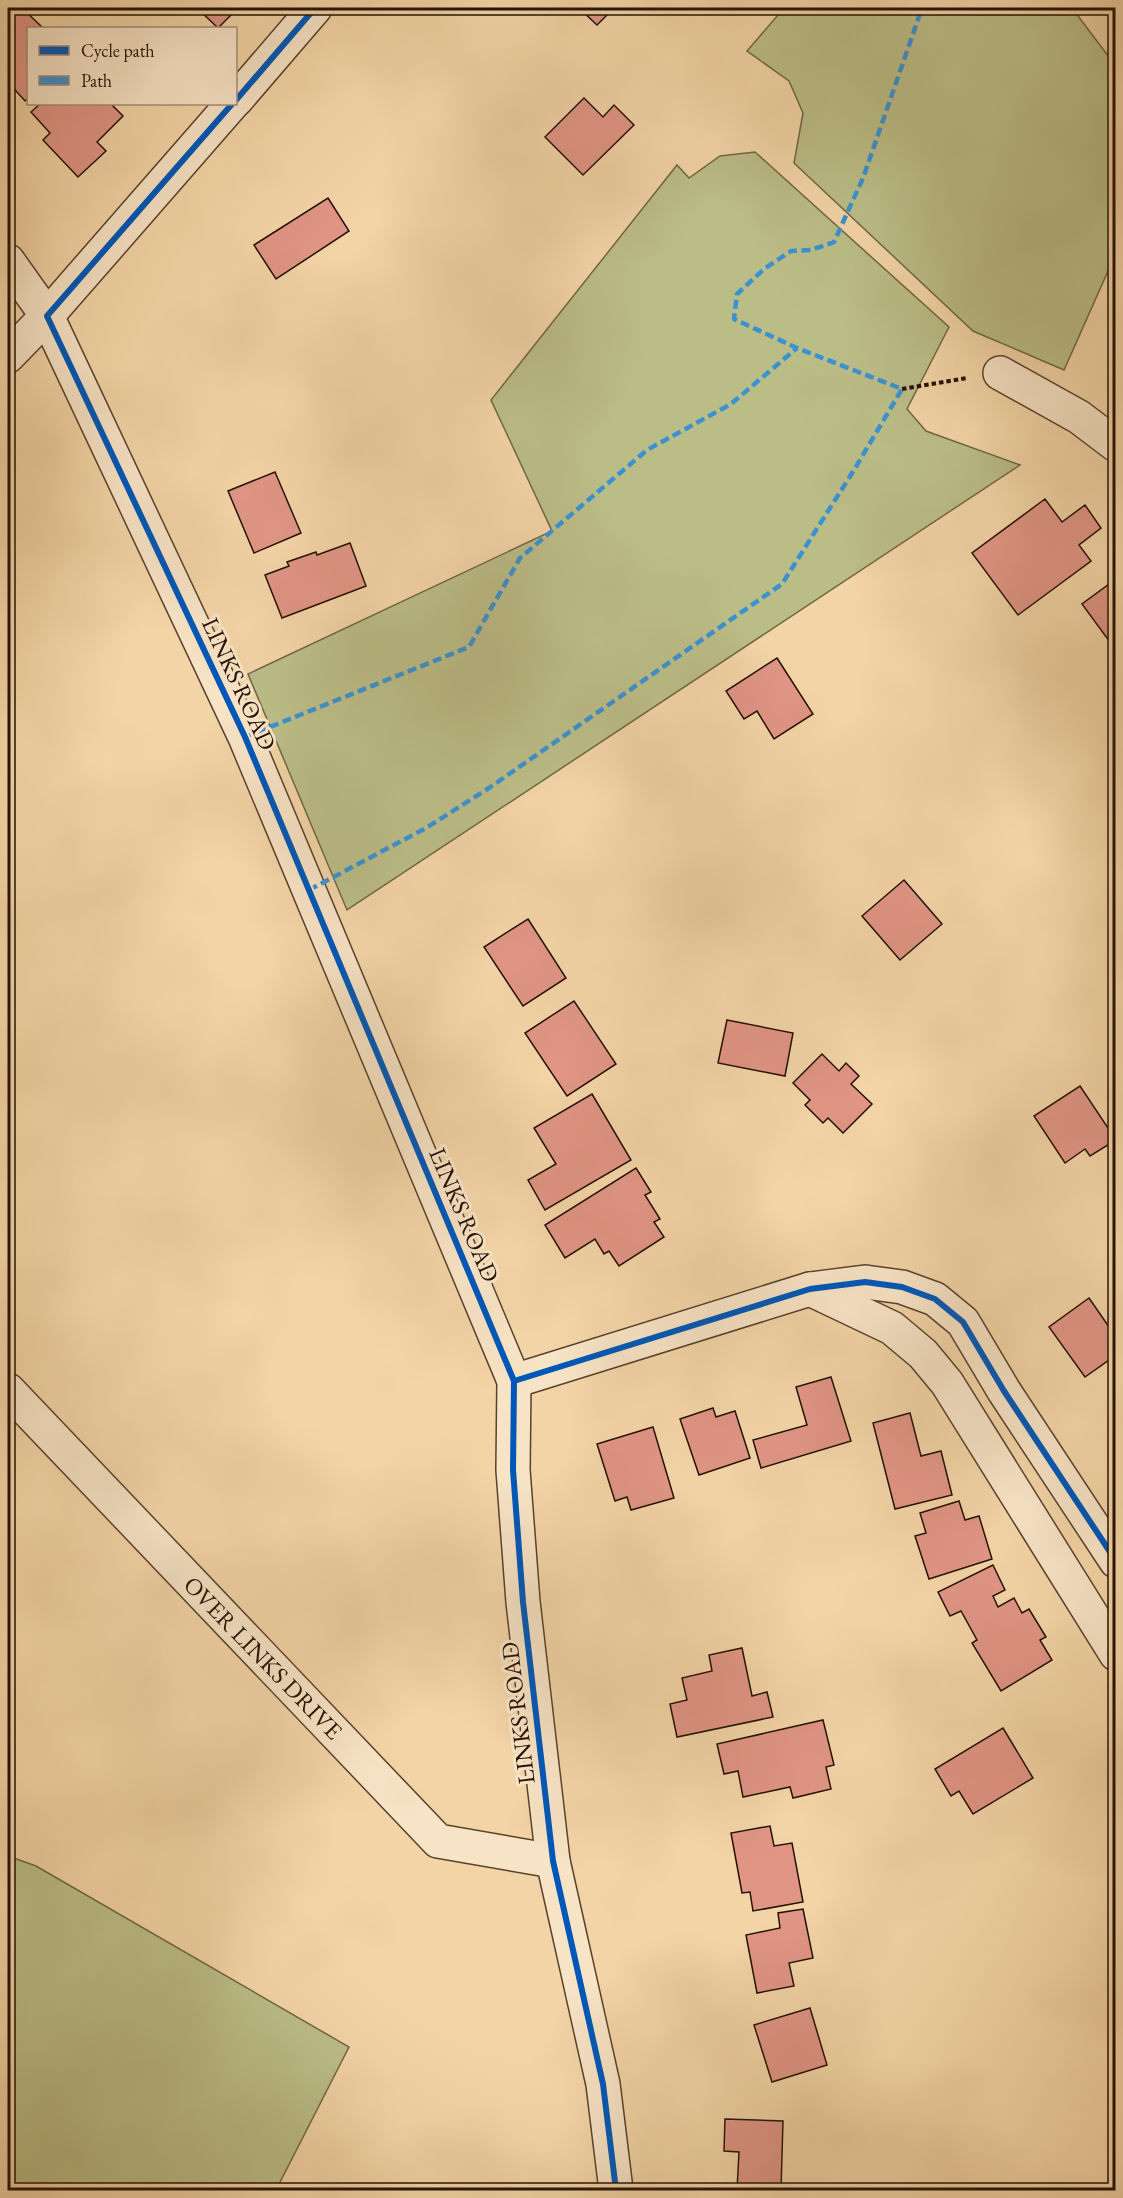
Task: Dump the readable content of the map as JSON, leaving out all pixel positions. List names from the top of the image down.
{
  "streets": {
    "street": ["LINKS ROAD", "OVER LINKS DRIVE"]
  },
  "crossings": [
    ["LINKS ROAD", "OVER LINKS DRIVE"]
  ],
  "legend": ["Cycle path", "Path"]
}
